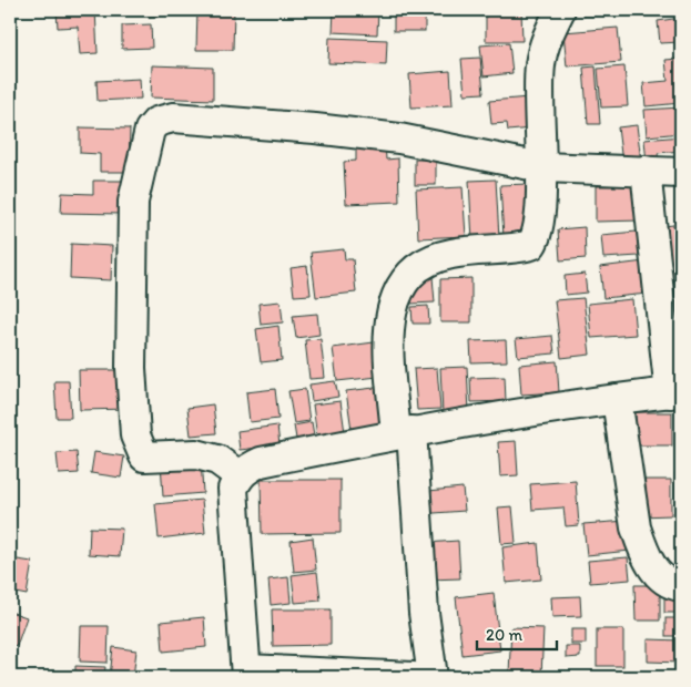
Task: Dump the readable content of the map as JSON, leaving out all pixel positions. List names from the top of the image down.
{
  "scale_bar": "20 m"
}
